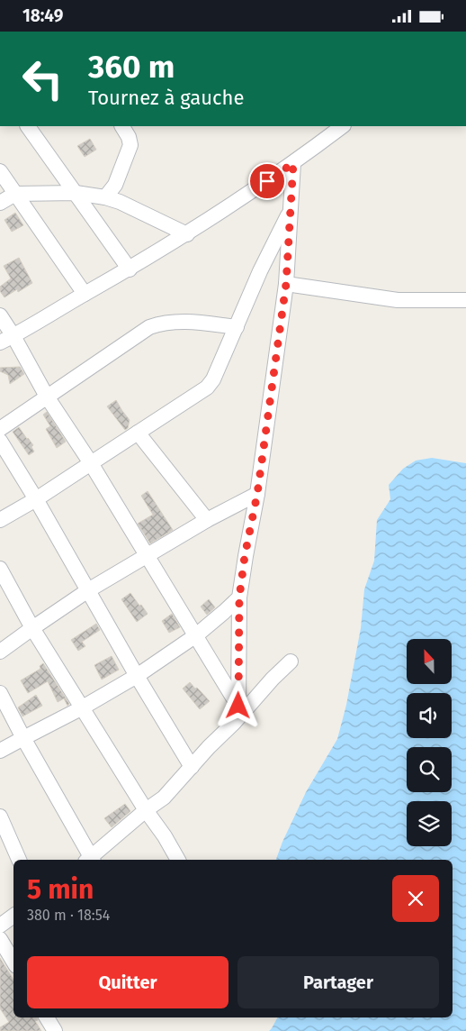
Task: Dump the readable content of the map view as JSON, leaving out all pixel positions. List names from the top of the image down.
{
  "north": "top",
  "page": {
    "status": "18:49",
    "turn": ["360 m", "Tournez à gauche"],
    "heading": ["5 min", "380 m · 18:54"],
    "buttons": ["Quitter", "Partager"]
  }
}
